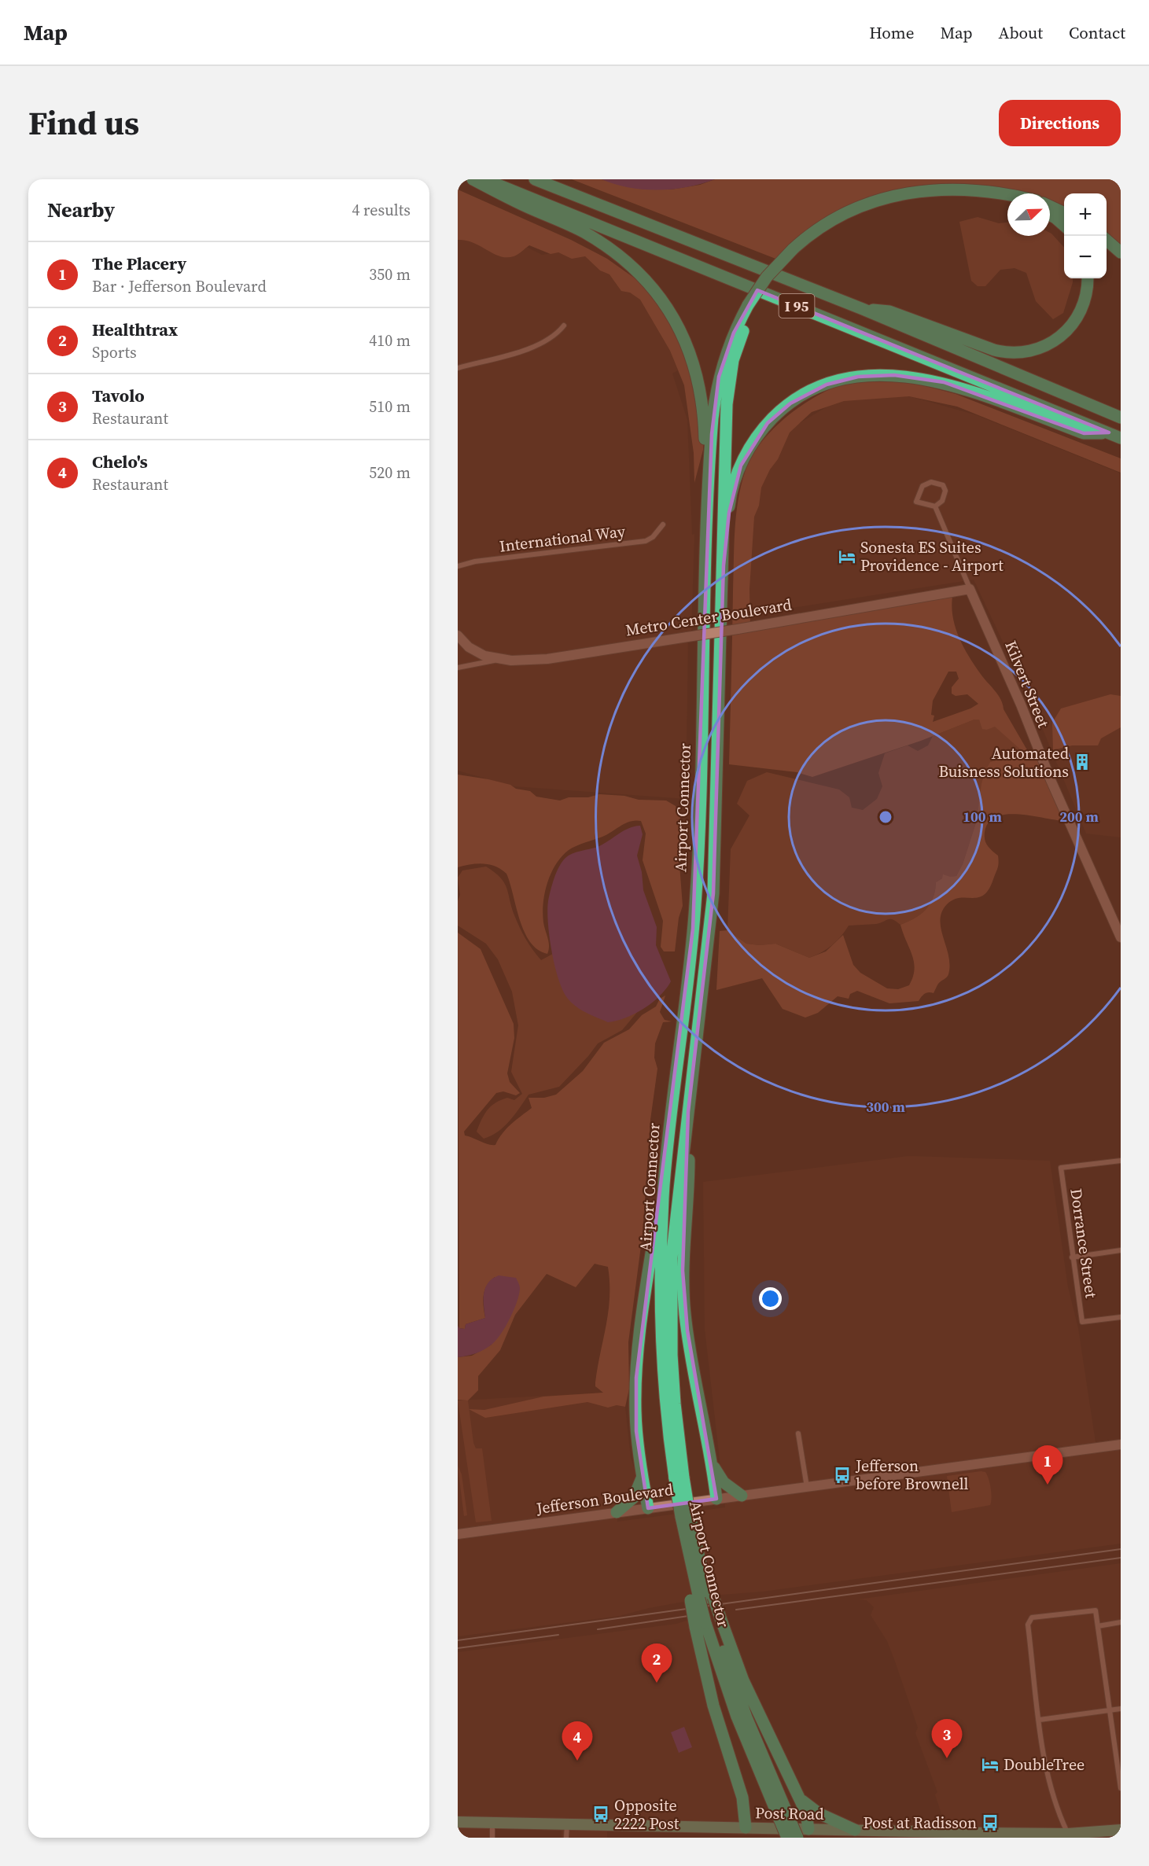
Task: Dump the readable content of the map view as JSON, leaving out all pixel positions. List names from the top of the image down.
{
  "streets": {
    "highway": ["I 95", "Airport Connector"],
    "main road": ["Post Road"],
    "street": [
      "International Way",
      "Metro Center Boulevard",
      "Kilvert Street",
      "Dorrance Street",
      "Jefferson Boulevard"
    ]
  },
  "crossings": [
    ["Metro Center Boulevard", "Kilvert Street"]
  ],
  "places": {
    "hotel": ["Sonesta ES Suites Providence - Airport", "DoubleTree"],
    "building": ["Automated Buisness Solutions"],
    "bus stop": ["Jefferson before Brownell", "Opposite 2222 Post", "Post at Radisson"]
  },
  "north": "top right",
  "page": {
    "header": "Map",
    "nav": [
      "Home",
      "Map",
      "About",
      "Contact"
    ],
    "title": "Find us",
    "buttons": "Directions",
    "heading": ["Nearby", "4 results"],
    "map_buttons": ["+", "−"],
    "list": [
      {
        "mark": "1",
        "name": "The Placery",
        "note": "Bar · Jefferson Boulevard",
        "value": "350 m"
      },
      {
        "mark": "2",
        "name": "Healthtrax",
        "note": "Sports",
        "value": "410 m"
      },
      {
        "mark": "3",
        "name": "Tavolo",
        "note": "Restaurant",
        "value": "510 m"
      },
      {
        "mark": "4",
        "name": "Chelo's",
        "note": "Restaurant",
        "value": "520 m"
      }
    ],
    "pins": [
      "1",
      "2",
      "3",
      "4"
    ]
  },
  "rings": ["100 m", "200 m", "300 m"]
}
